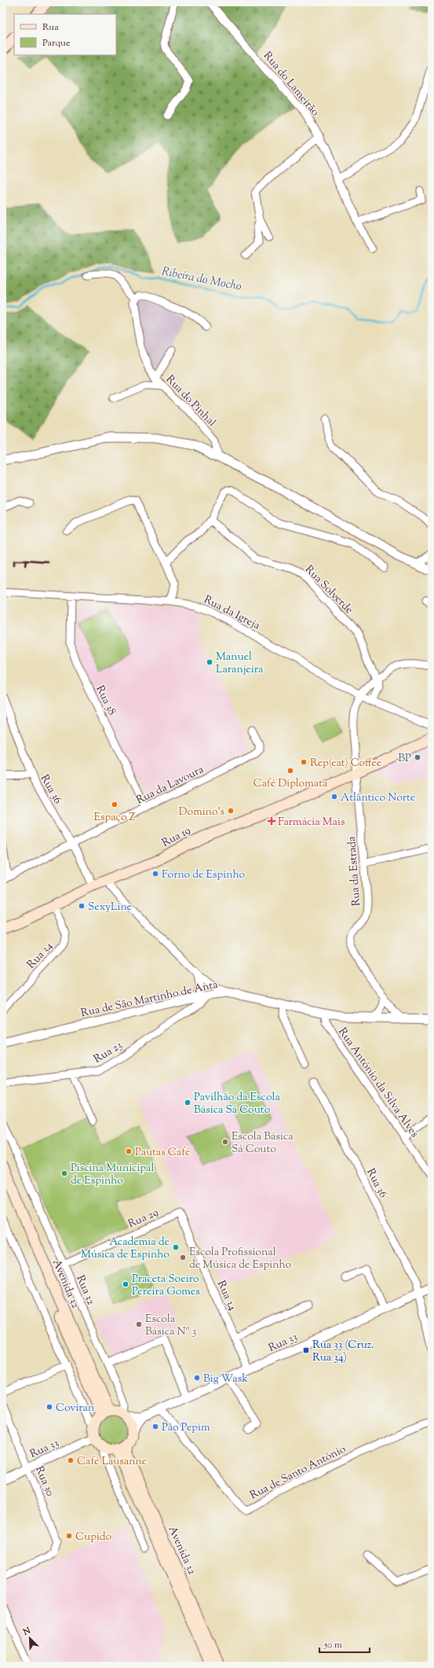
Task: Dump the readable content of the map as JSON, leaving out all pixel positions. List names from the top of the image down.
{
  "streets": {
    "main road": ["Rua 19", "Avenida 32"],
    "street": [
      "Rua do Lameirão",
      "Rua do Pinhal",
      "Rua Solverde",
      "Rua da Igreja",
      "Rua 38",
      "Rua da Lavoura",
      "Rua 36",
      "Rua da Estrada",
      "Rua 34",
      "Rua de São Martinho de Anta",
      "Rua 23",
      "Rua António da Silva Alves",
      "Rua 29",
      "Rua 32",
      "Rua 33",
      "Rua de Santo António",
      "Rua 30"
    ]
  },
  "crossings": [
    ["Rua da Igreja", "Rua 38"],
    ["Rua da Igreja", "Rua da Estrada"],
    ["Rua 38", "Rua da Lavoura"],
    ["Rua da Lavoura", "Rua 36"],
    ["Rua 36", "Rua 19"],
    ["Rua 36", "Rua 33"],
    ["Rua 19", "Rua da Estrada"],
    ["Rua 19", "Rua 34"],
    ["Rua da Estrada", "Rua de São Martinho de Anta"],
    ["Rua 34", "Rua 29"],
    ["Rua 34", "Rua 33"],
    ["Rua de São Martinho de Anta", "Rua 23"],
    ["Rua de São Martinho de Anta", "Rua António da Silva Alves"],
    ["Rua 29", "Rua 32"],
    ["Avenida 32", "Rua 32"],
    ["Avenida 32", "Rua 33"],
    ["Rua 32", "Rua 33"],
    ["Rua 33", "Rua de Santo António"],
    ["Rua 33", "Rua 30"]
  ],
  "water": ["Ribeira do Mocho"],
  "places": {
    "other": [
      "Manuel Laranjeira",
      "BP",
      "Rep(eat) Coffee",
      "Café Diplomata",
      "Atlântico Norte",
      "Espaço Z",
      "Domino's",
      "Forno de Espinho",
      "SexyLine",
      "Pavilhão da Escola Básica Sá Couto",
      "Escola Básica Sá Couto",
      "Pautas Café",
      "Piscina Municipal de Espinho",
      "Academia de Música de Espinho",
      "Escola Profissional de Música de Espinho",
      "Praceta Soeiro Pereira Gomes",
      "Escola Básica Nº 3",
      "Big Wask",
      "Coviran",
      "Pão Pepim",
      "Café Lausanne",
      "Cupido"
    ],
    "health": ["Farmácia Mais"],
    "transit": ["Rua 33 (Cruz. Rua 34)"]
  },
  "legend": ["Rua", "Parque"],
  "scale_bar": "50 m",
  "north": "top left"
}
